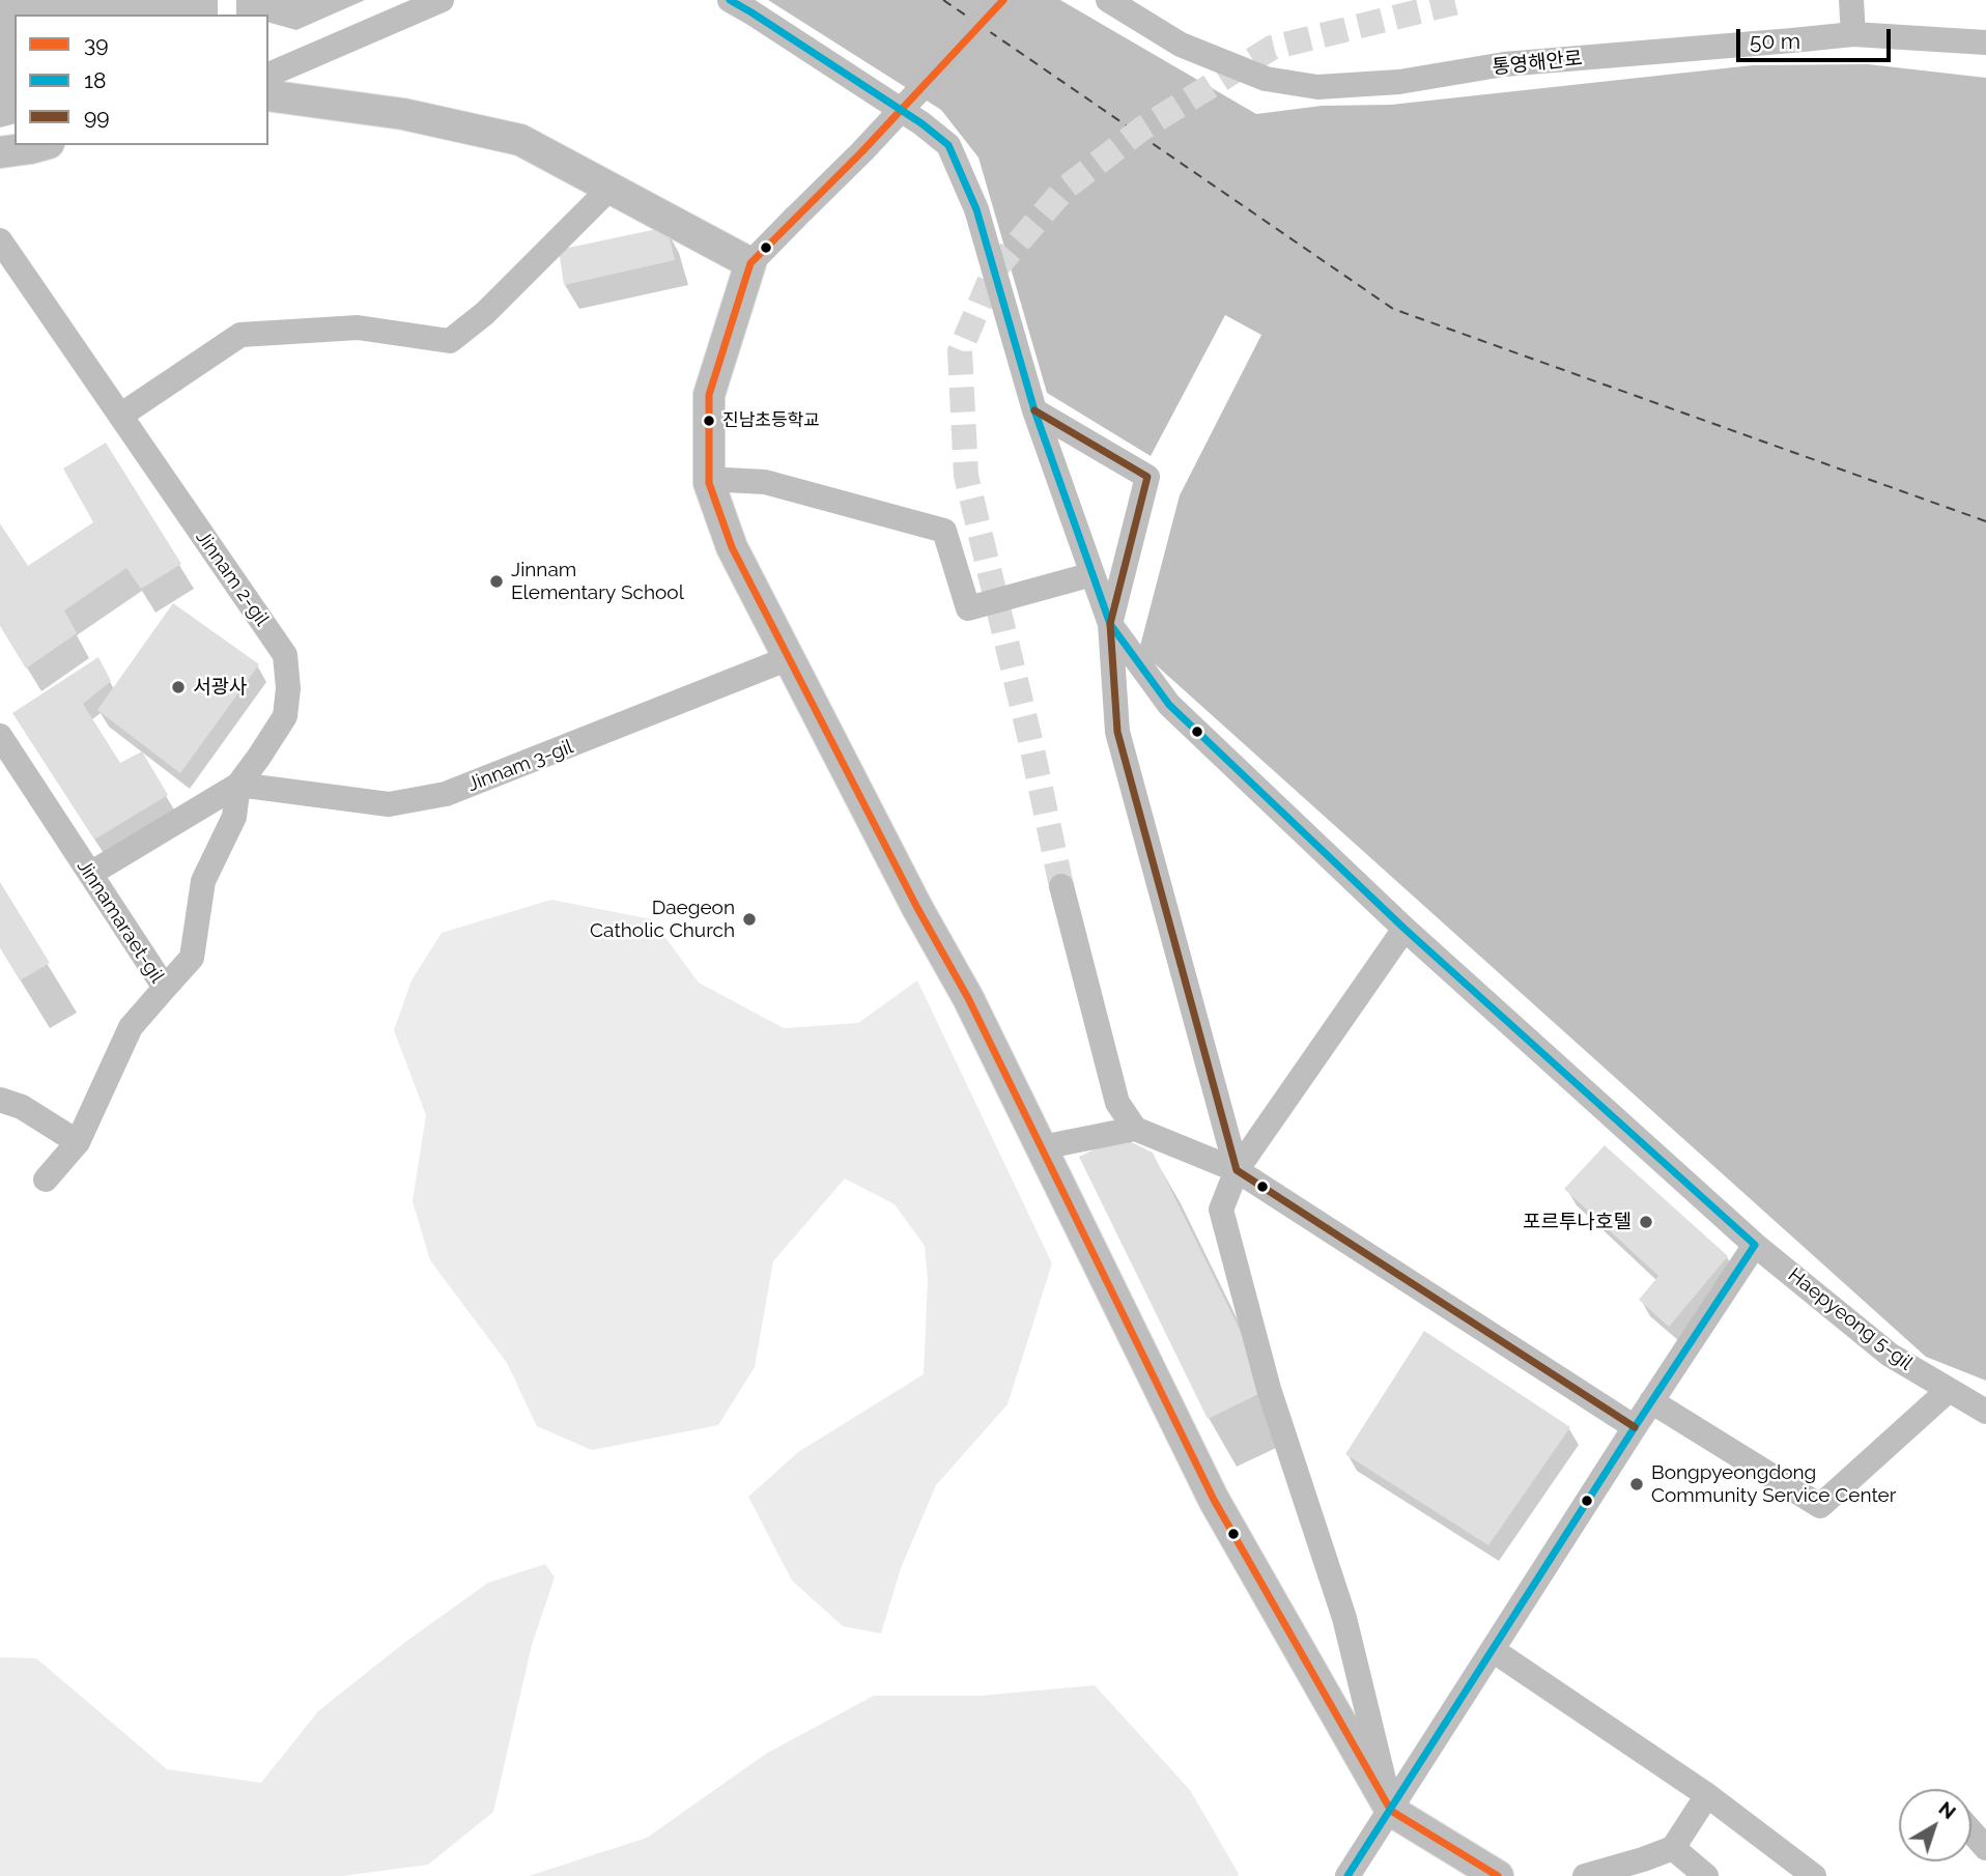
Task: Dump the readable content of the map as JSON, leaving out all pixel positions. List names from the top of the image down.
{
  "streets": {
    "street": [
      "통영해안로",
      "Jinnam 2-gil",
      "Jinnam 3-gil",
      "Jinnamaraet-gil",
      "Haepyeong 5-gil"
    ]
  },
  "crossings": [
    ["Jinnam 2-gil", "Jinnam 3-gil"],
    ["Jinnam 2-gil", "Jinnamaraet-gil"]
  ],
  "places": [
    "진남초등학교",
    "Jinnam Elementary School",
    "서광사",
    "Daegeon Catholic Church",
    "포르투나호텔",
    "Bongpyeongdong Community Service Center"
  ],
  "lines": ["transit line 39", "transit line 18", "transit line 99"],
  "legend": ["39", "18", "99"],
  "scale_bar": "50 m",
  "north": "top right"
}
